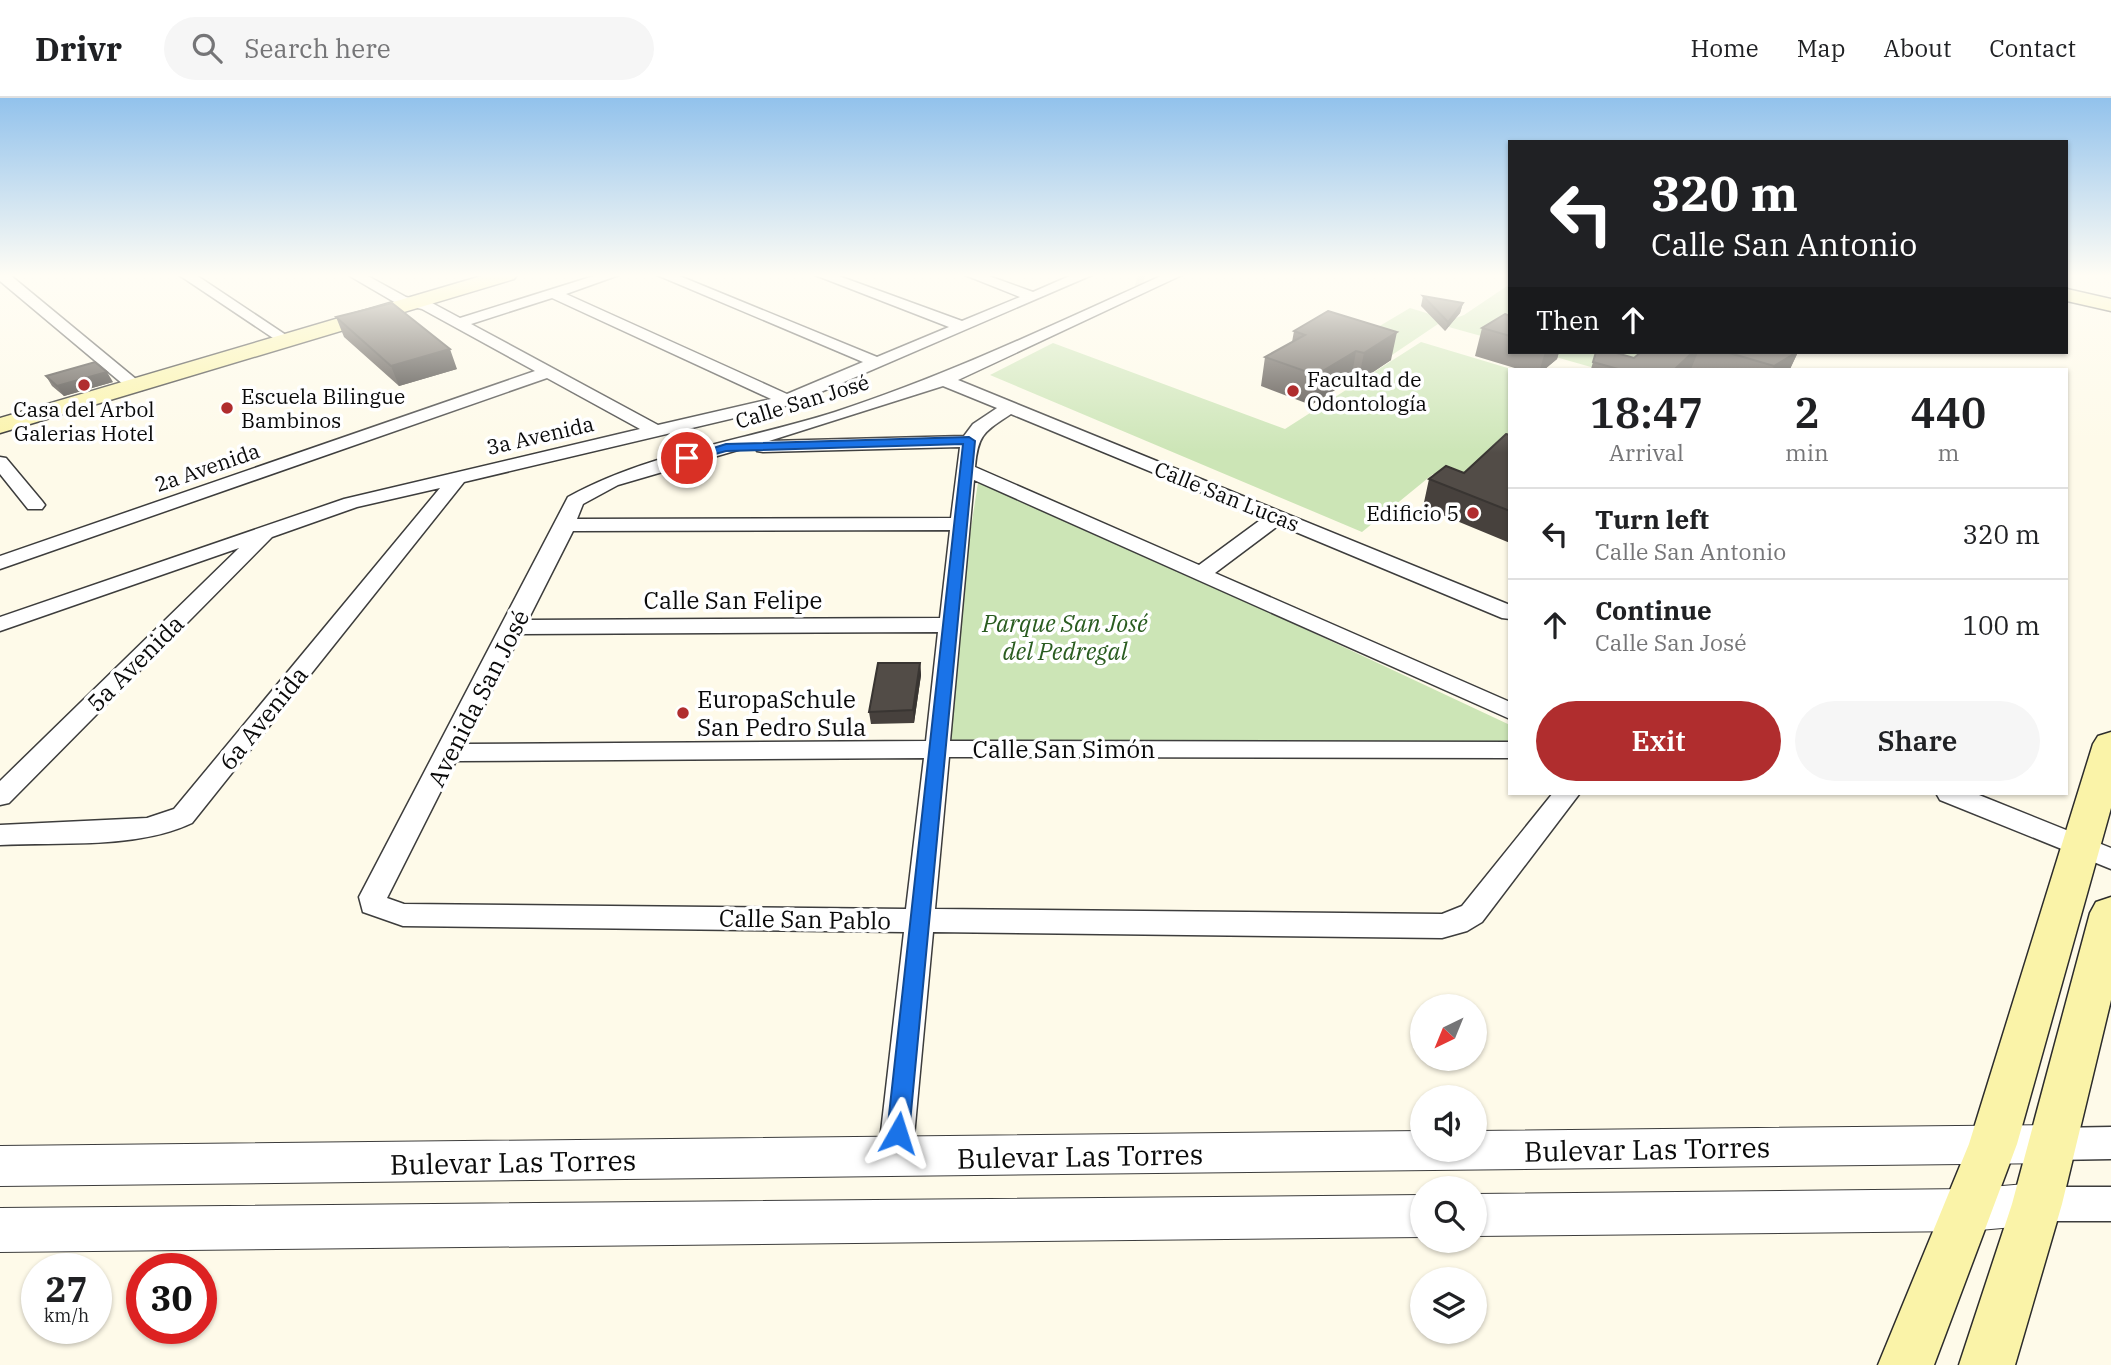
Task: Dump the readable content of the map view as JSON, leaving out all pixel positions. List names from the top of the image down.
{
  "streets": {
    "street": [
      "Calle San José",
      "3a Avenida",
      "2a Avenida",
      "Calle San Lucas",
      "Calle San Felipe",
      "5a Avenida",
      "Avenida San José",
      "6a Avenida",
      "Calle San Simón",
      "Calle San Pablo",
      "Bulevar Las Torres"
    ]
  },
  "crossings": [
    ["Calle San José", "Calle San Lucas"],
    ["Calle San José", "Avenida San José"],
    ["3a Avenida", "5a Avenida"],
    ["3a Avenida", "6a Avenida"],
    ["Calle San Felipe", "Avenida San José"],
    ["Avenida San José", "Calle San Simón"],
    ["Avenida San José", "Calle San Pablo"]
  ],
  "parks": ["Parque San José del Pedregal"],
  "places": [
    "Casa del Arbol Galerias Hotel",
    "Facultad de Odontología",
    "Escuela Bilingue Bambinos",
    "Edificio 5",
    "EuropaSchule San Pedro Sula"
  ],
  "north": "bottom left",
  "page": {
    "header": "Drivr",
    "search": "Search here",
    "nav": [
      "Home",
      "Map",
      "About",
      "Contact"
    ],
    "turn": ["320 m", "Calle San Antonio"],
    "then": "Then",
    "eta": [
      "18:47",
      "Arrival",
      "2",
      "min",
      "440",
      "m"
    ],
    "list": [
      {
        "name": "Turn left",
        "note": "Calle San Antonio",
        "value": "320 m"
      },
      {
        "name": "Continue",
        "note": "Calle San José",
        "value": "100 m"
      }
    ],
    "buttons": ["Exit", "Share"],
    "speed": "27 km/h",
    "limit": "30"
  }
}
